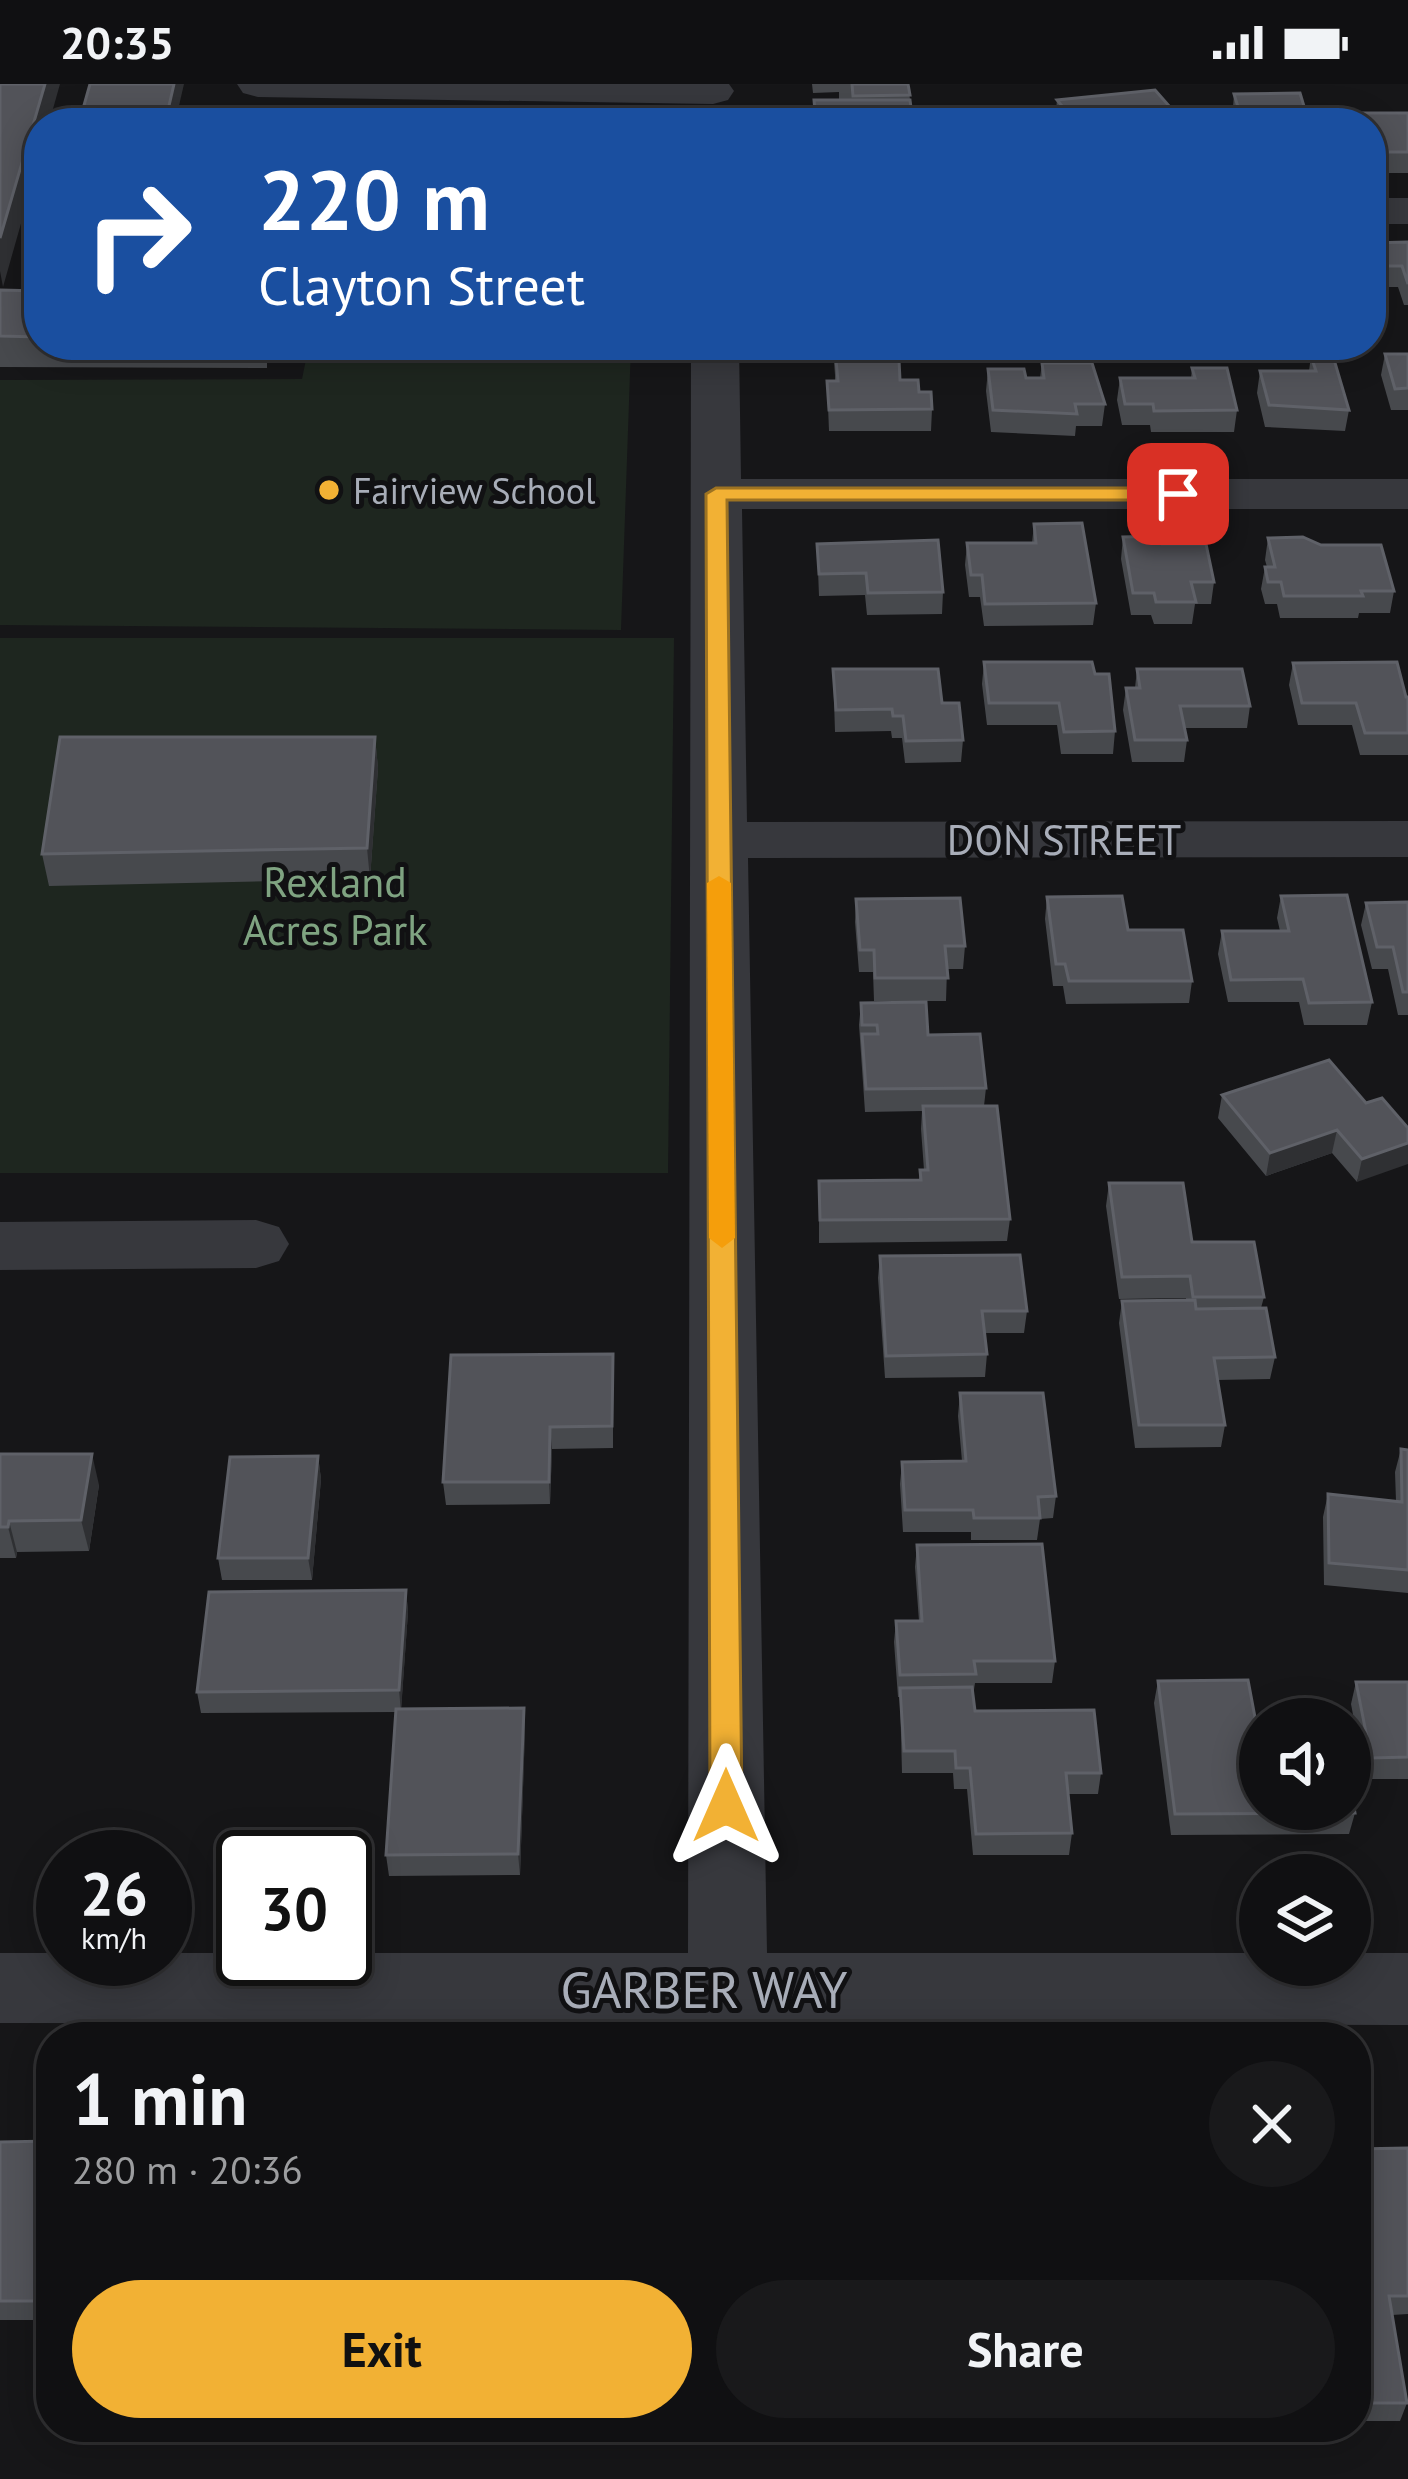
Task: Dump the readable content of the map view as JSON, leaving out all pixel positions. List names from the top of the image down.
{
  "streets": {
    "street": ["DON STREET", "GARBER WAY"]
  },
  "parks": ["Rexland Acres Park"],
  "places": ["Fairview School"],
  "page": {
    "status": "20:35",
    "turn": ["220 m", "Clayton Street"],
    "speed": "26 km/h",
    "limit": "30",
    "heading": ["1 min", "280 m · 20:36"],
    "buttons": ["Exit", "Share"]
  }
}
